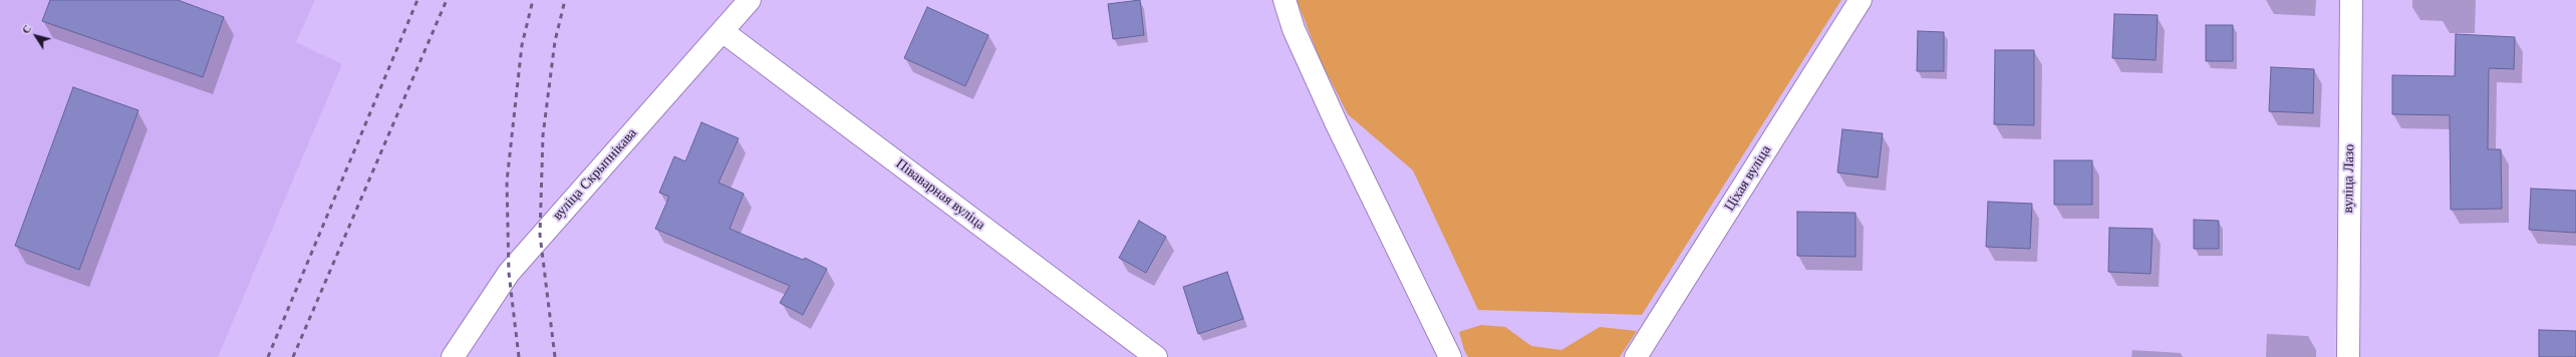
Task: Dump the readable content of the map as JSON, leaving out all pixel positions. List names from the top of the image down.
{
  "streets": {
    "street": [
      "вуліца Скрыпнікава",
      "Ціхая вуліца",
      "вуліца Лазо",
      "Піваварная вуліца"
    ]
  },
  "crossings": [
    ["вуліца Скрыпнікава", "Піваварная вуліца"]
  ],
  "north": "top left"
}
